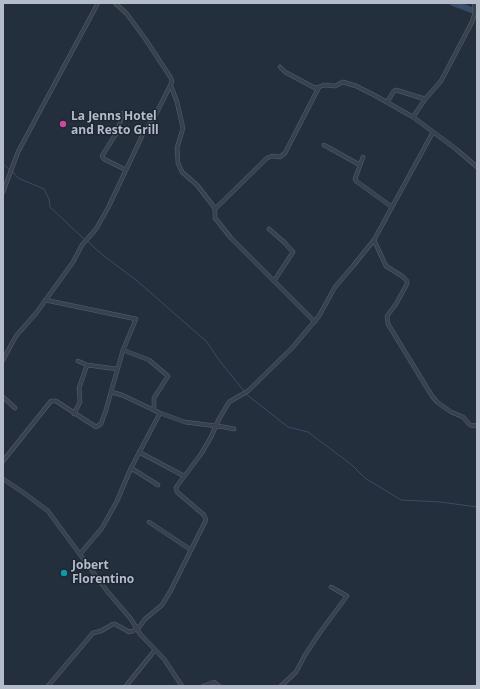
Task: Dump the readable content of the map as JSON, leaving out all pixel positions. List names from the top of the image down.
{
  "places": ["La Jenns Hotel and Resto Grill", "Jobert Florentino"]
}
